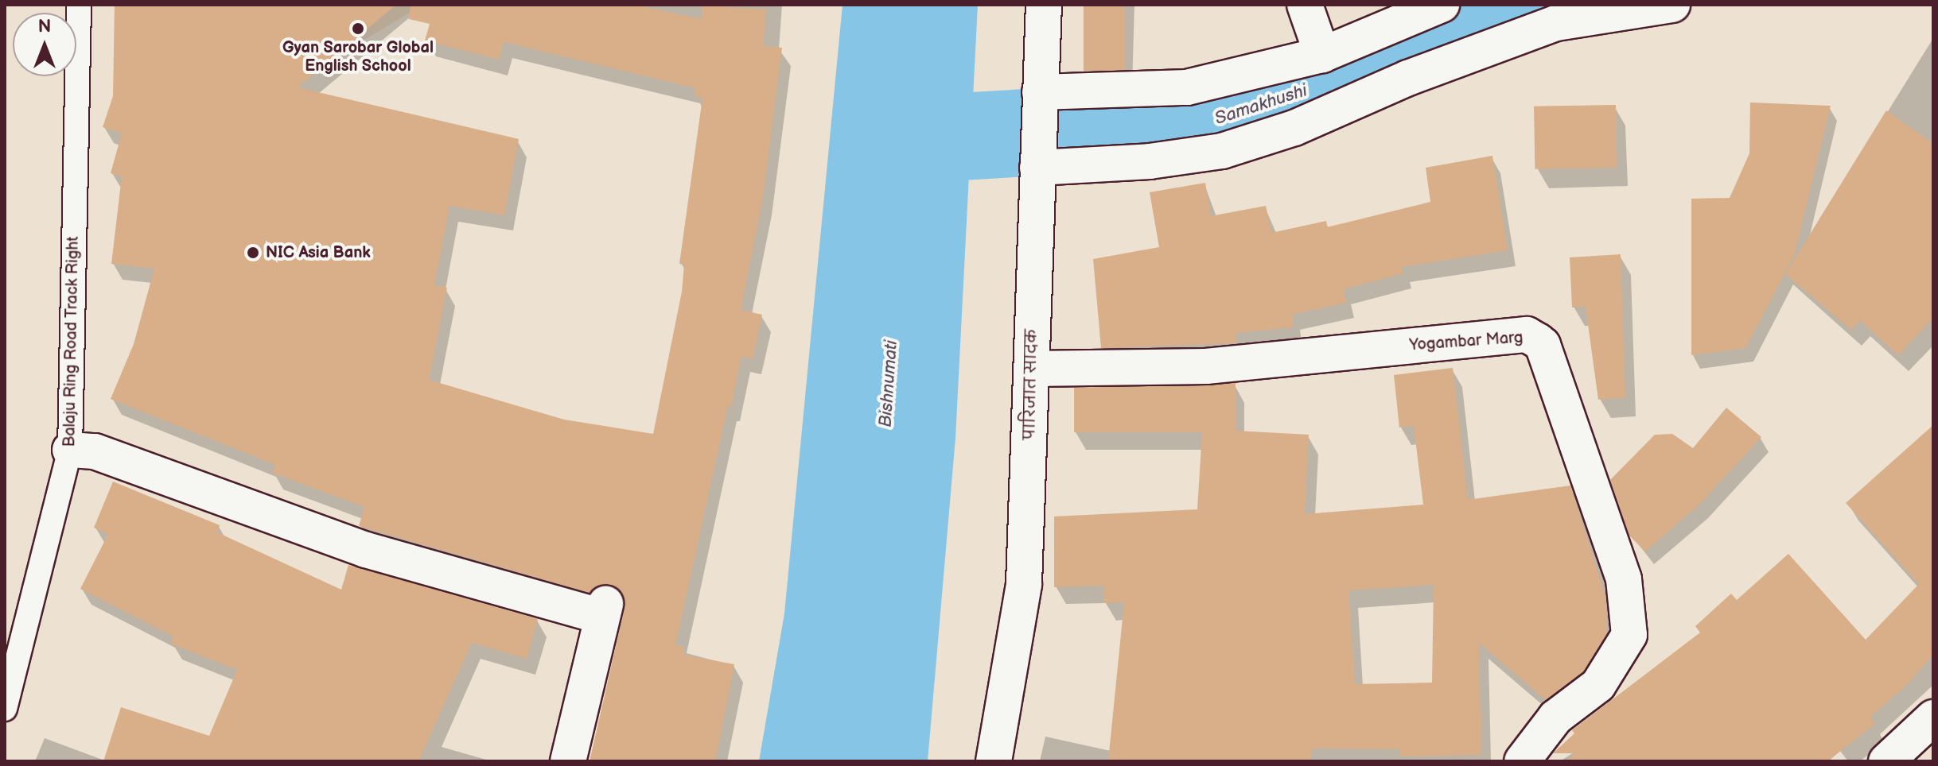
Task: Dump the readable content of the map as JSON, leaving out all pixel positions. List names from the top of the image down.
{
  "streets": {
    "street": ["Yogambar Marg", "पारिजात सादक"],
    "lane": ["Balaju Ring Road Track Right"]
  },
  "crossings": [
    ["Yogambar Marg", "पारिजात सादक"]
  ],
  "water": ["Samakhushi", "Bishnumati"],
  "places": ["Gyan Sarobar Global English School", "NIC Asia Bank"],
  "north": "top"
}
